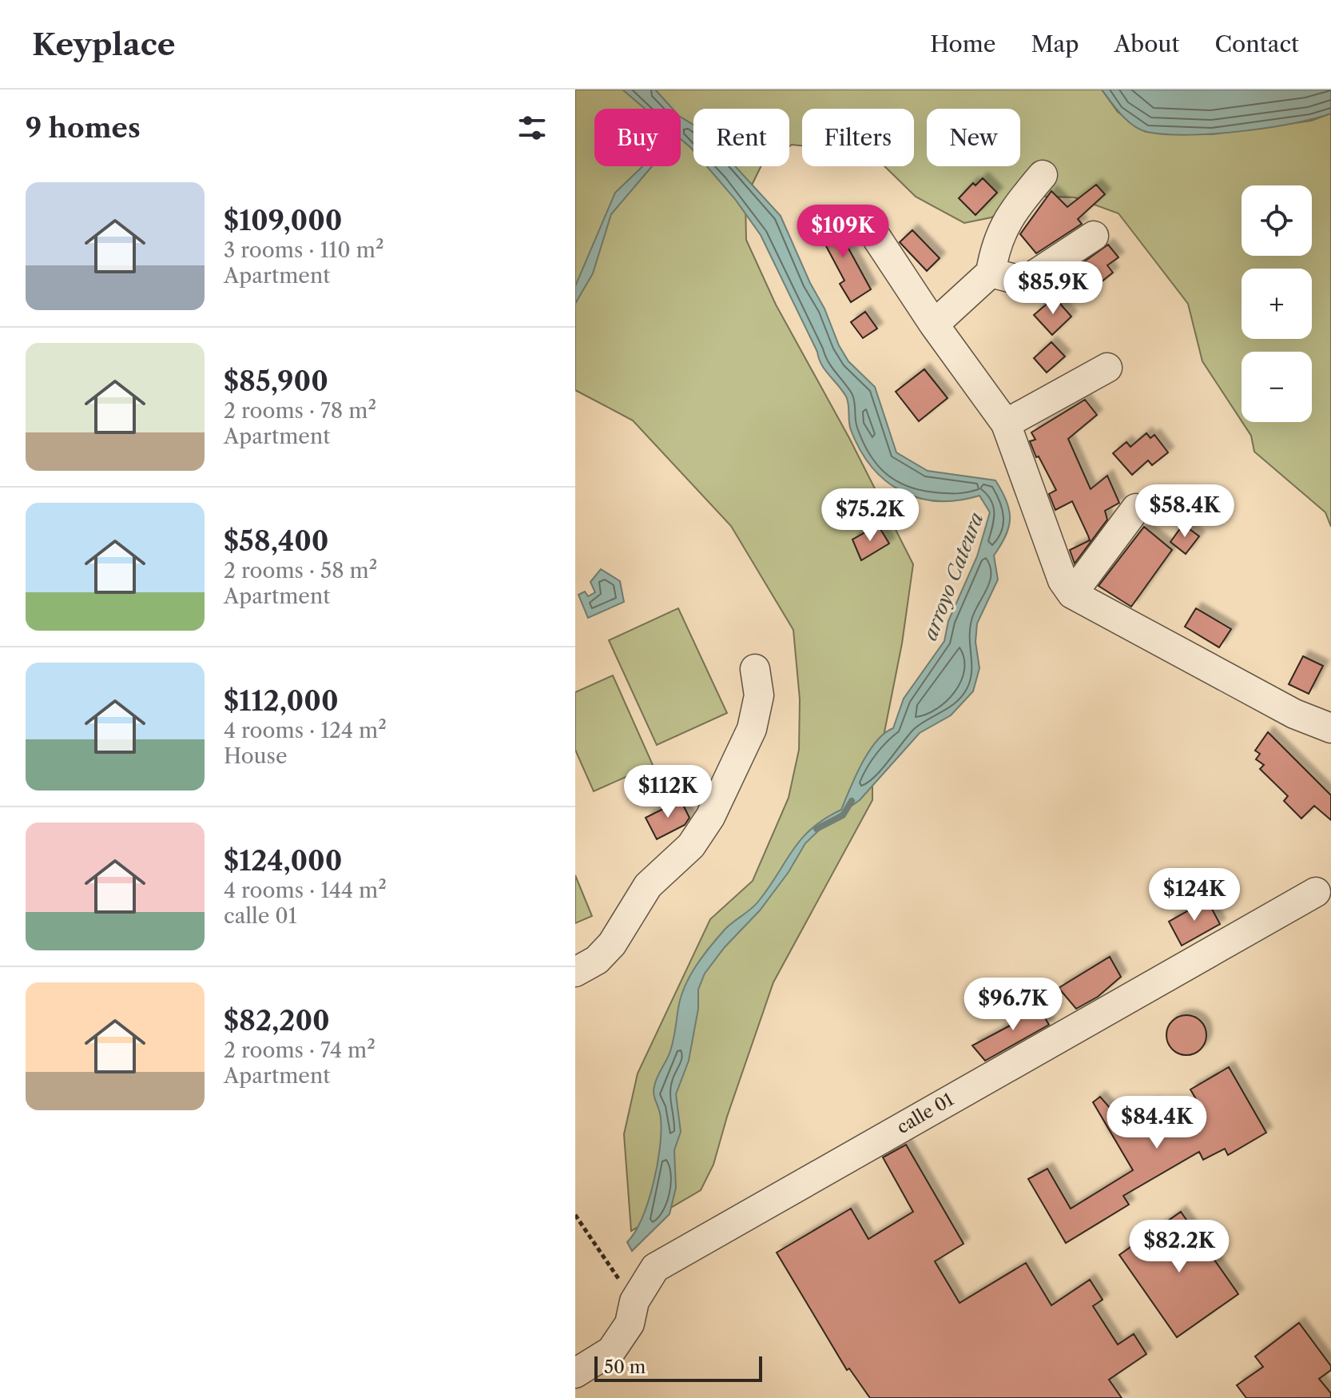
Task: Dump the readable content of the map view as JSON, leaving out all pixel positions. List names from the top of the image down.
{
  "streets": {
    "street": ["calle 01"]
  },
  "water": ["arroyo Cateura"],
  "scale_bar": "50 m",
  "page": {
    "header": "Keyplace",
    "nav": [
      "Home",
      "Map",
      "About",
      "Contact"
    ],
    "heading": "9 homes",
    "chip": [
      "Buy",
      "Rent",
      "Filters",
      "New"
    ],
    "list": [
      {
        "name": "$109,000",
        "note": "3 rooms · 110 m² · Apartment"
      },
      {
        "name": "$85,900",
        "note": "2 rooms · 78 m² · Apartment"
      },
      {
        "name": "$58,400",
        "note": "2 rooms · 58 m² · Apartment"
      },
      {
        "name": "$112,000",
        "note": "4 rooms · 124 m² · House"
      },
      {
        "name": "$124,000",
        "note": "4 rooms · 144 m² · calle 01"
      },
      {
        "name": "$82,200",
        "note": "2 rooms · 74 m² · Apartment"
      }
    ],
    "map_buttons": ["+", "−"],
    "price": [
      "$109K",
      "$85.9K",
      "$58.4K",
      "$75.2K",
      "$112K",
      "$124K",
      "$96.7K",
      "$84.4K",
      "$82.2K"
    ],
    "scale": "50 m"
  }
}
